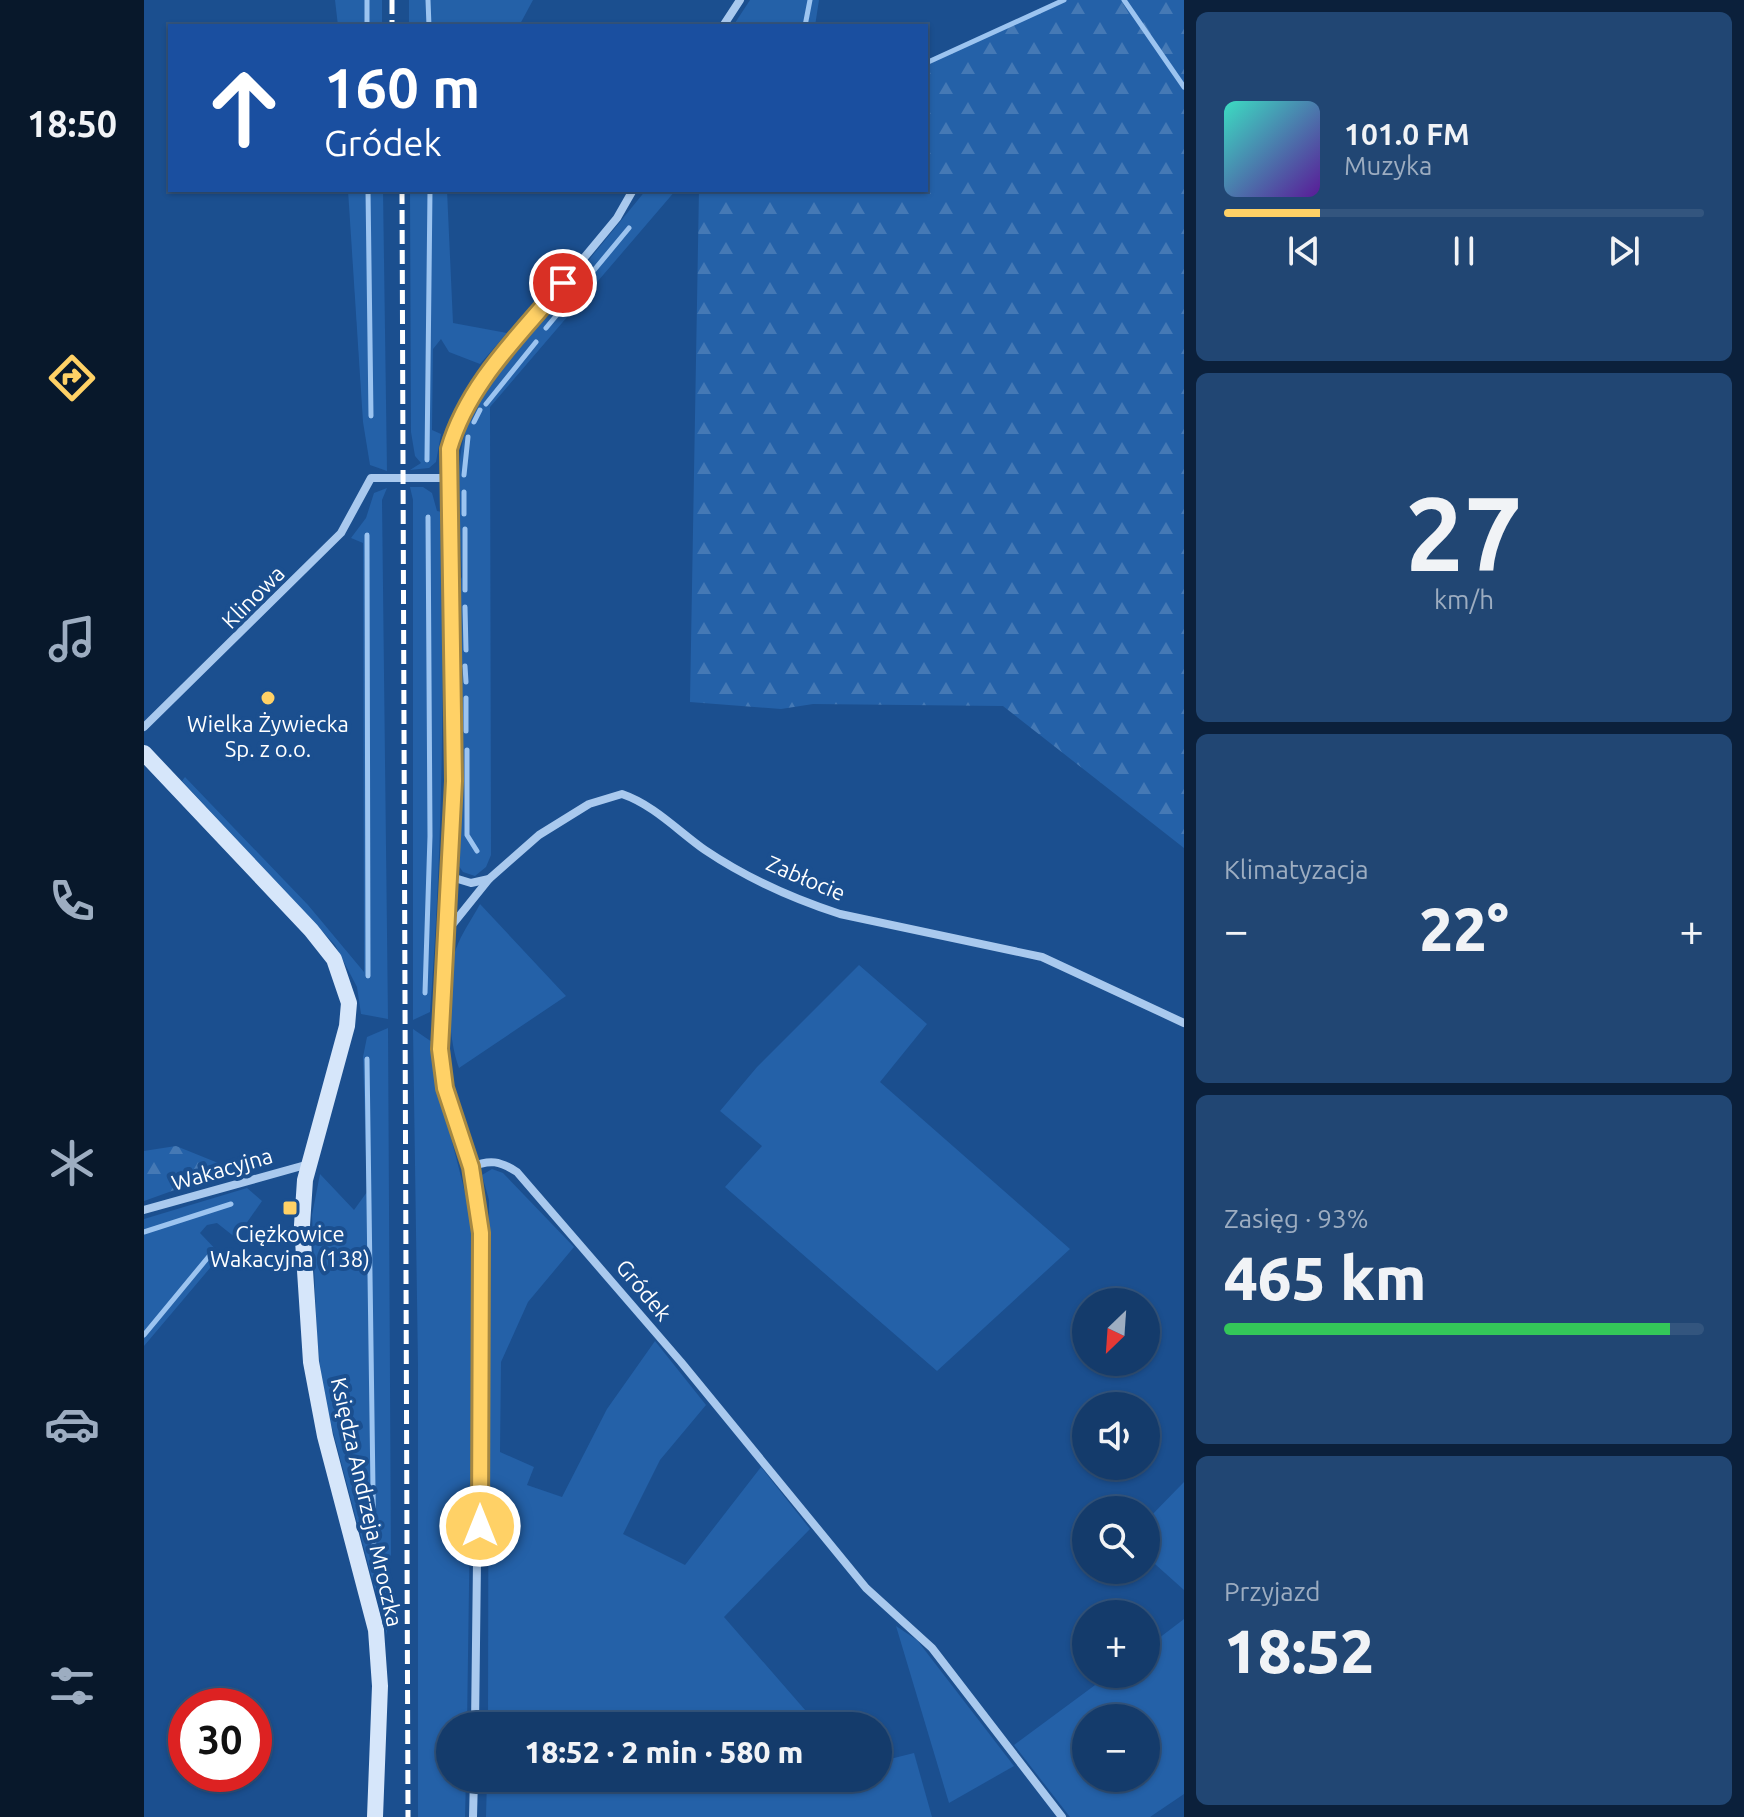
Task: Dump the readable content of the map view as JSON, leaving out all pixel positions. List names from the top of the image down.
{
  "streets": {
    "street": [
      "Klinowa",
      "Zabłocie",
      "Wakacyjna",
      "Gródek",
      "Księdza Andrzeja Mroczka"
    ]
  },
  "crossings": [
    ["Wakacyjna", "Księdza Andrzeja Mroczka"]
  ],
  "places": {
    "other": ["Wielka Żywiecka Sp. z o.o."],
    "transit": ["Ciężkowice Wakacyjna (138)"]
  },
  "north": "bottom left",
  "page": {
    "tabs": "18:50",
    "turn": ["160 m", "Gródek"],
    "song": ["101.0 FM", "Muzyka"],
    "tile": [
      ["27", "km/h"],
      "Klimatyzacja",
      ["Zasięg · 93%", "465 km"],
      ["Przyjazd", "18:52"]
    ],
    "heat": ["−", "22°", "+"],
    "map_buttons": ["+", "−"],
    "limit": "30",
    "trip": "18:52 · 2 min · 580 m"
  }
}
